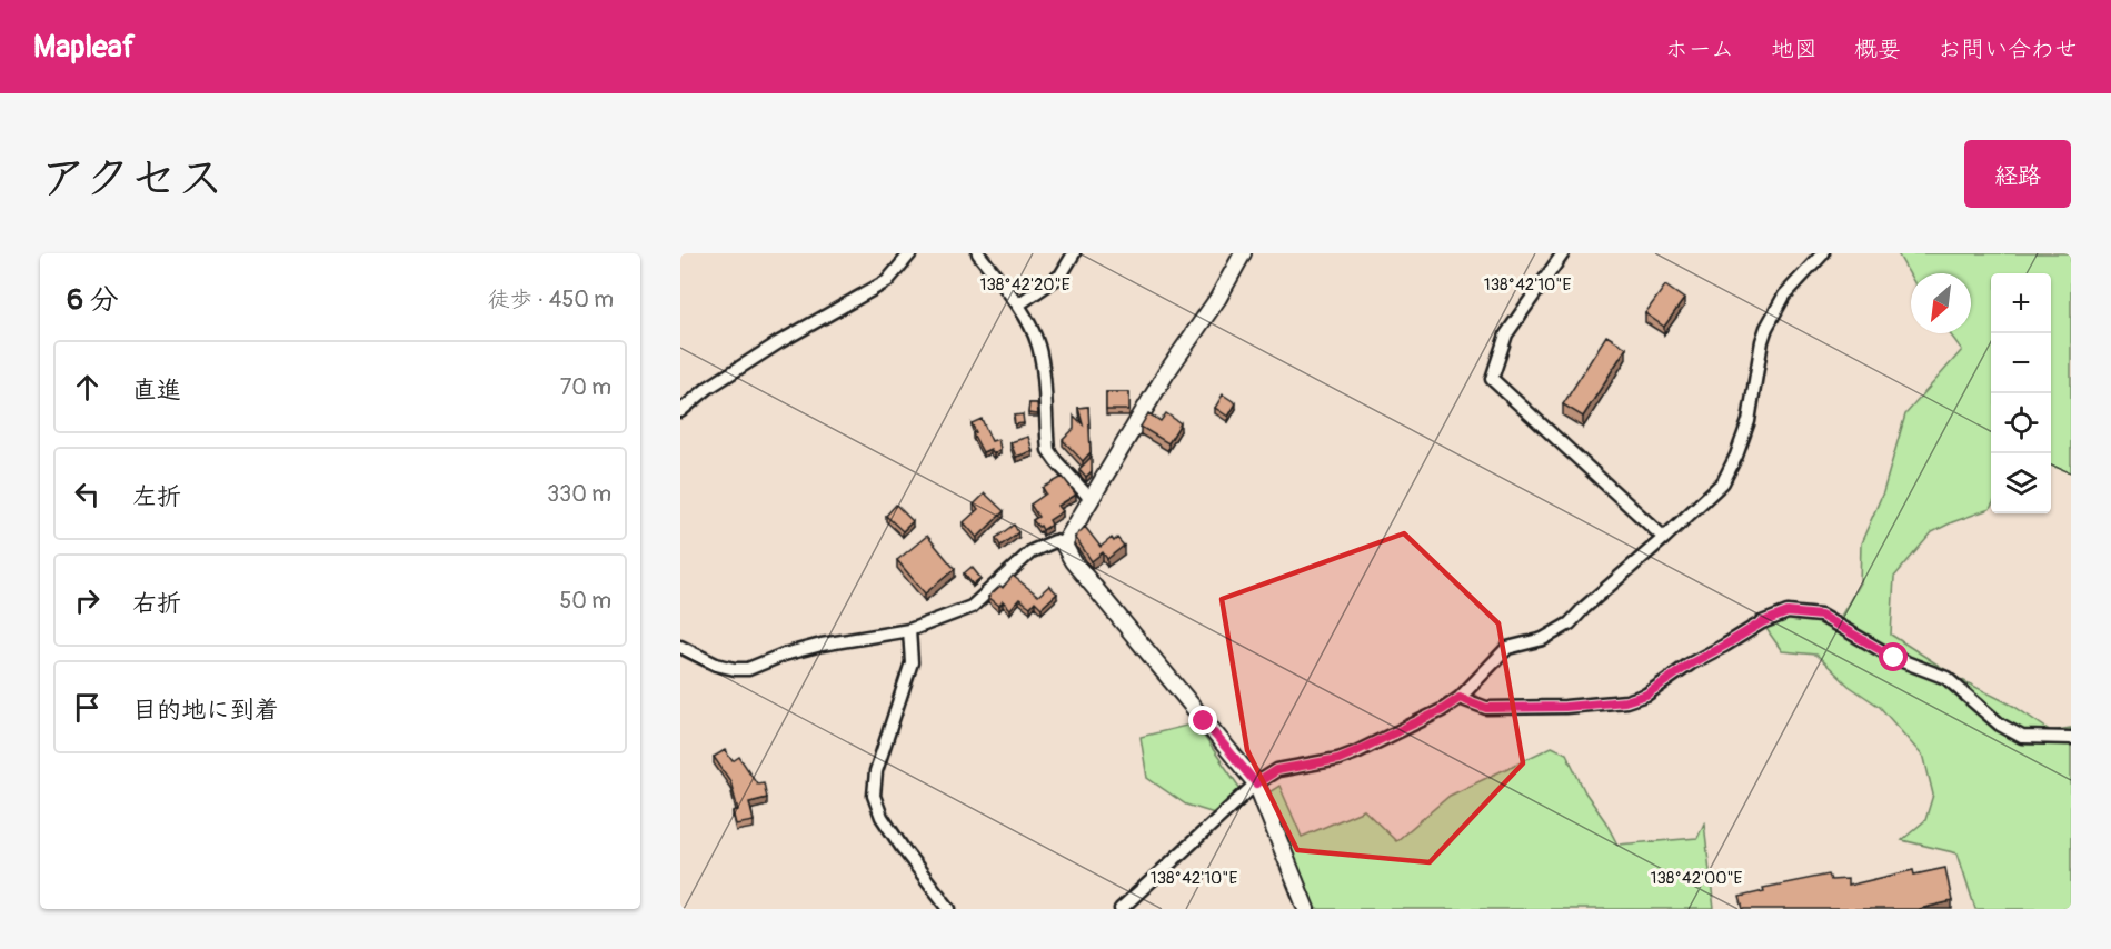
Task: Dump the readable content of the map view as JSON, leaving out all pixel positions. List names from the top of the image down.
{
  "north": "bottom left",
  "page": {
    "header": "Mapleaf",
    "nav": [
      "ホーム",
      "地図",
      "概要",
      "お問い合わせ"
    ],
    "title": "アクセス",
    "buttons": "経路",
    "heading": ["6 分", "徒歩 · 450 m"],
    "map_buttons": ["+", "−"],
    "list": [
      ["直進", "70 m"],
      ["左折", "330 m"],
      ["右折", "50 m"],
      "目的地に到着"
    ]
  },
  "coordinates": ["138°42'20\"E", "138°42'10\"E", "138°42'00\"E"]
}
